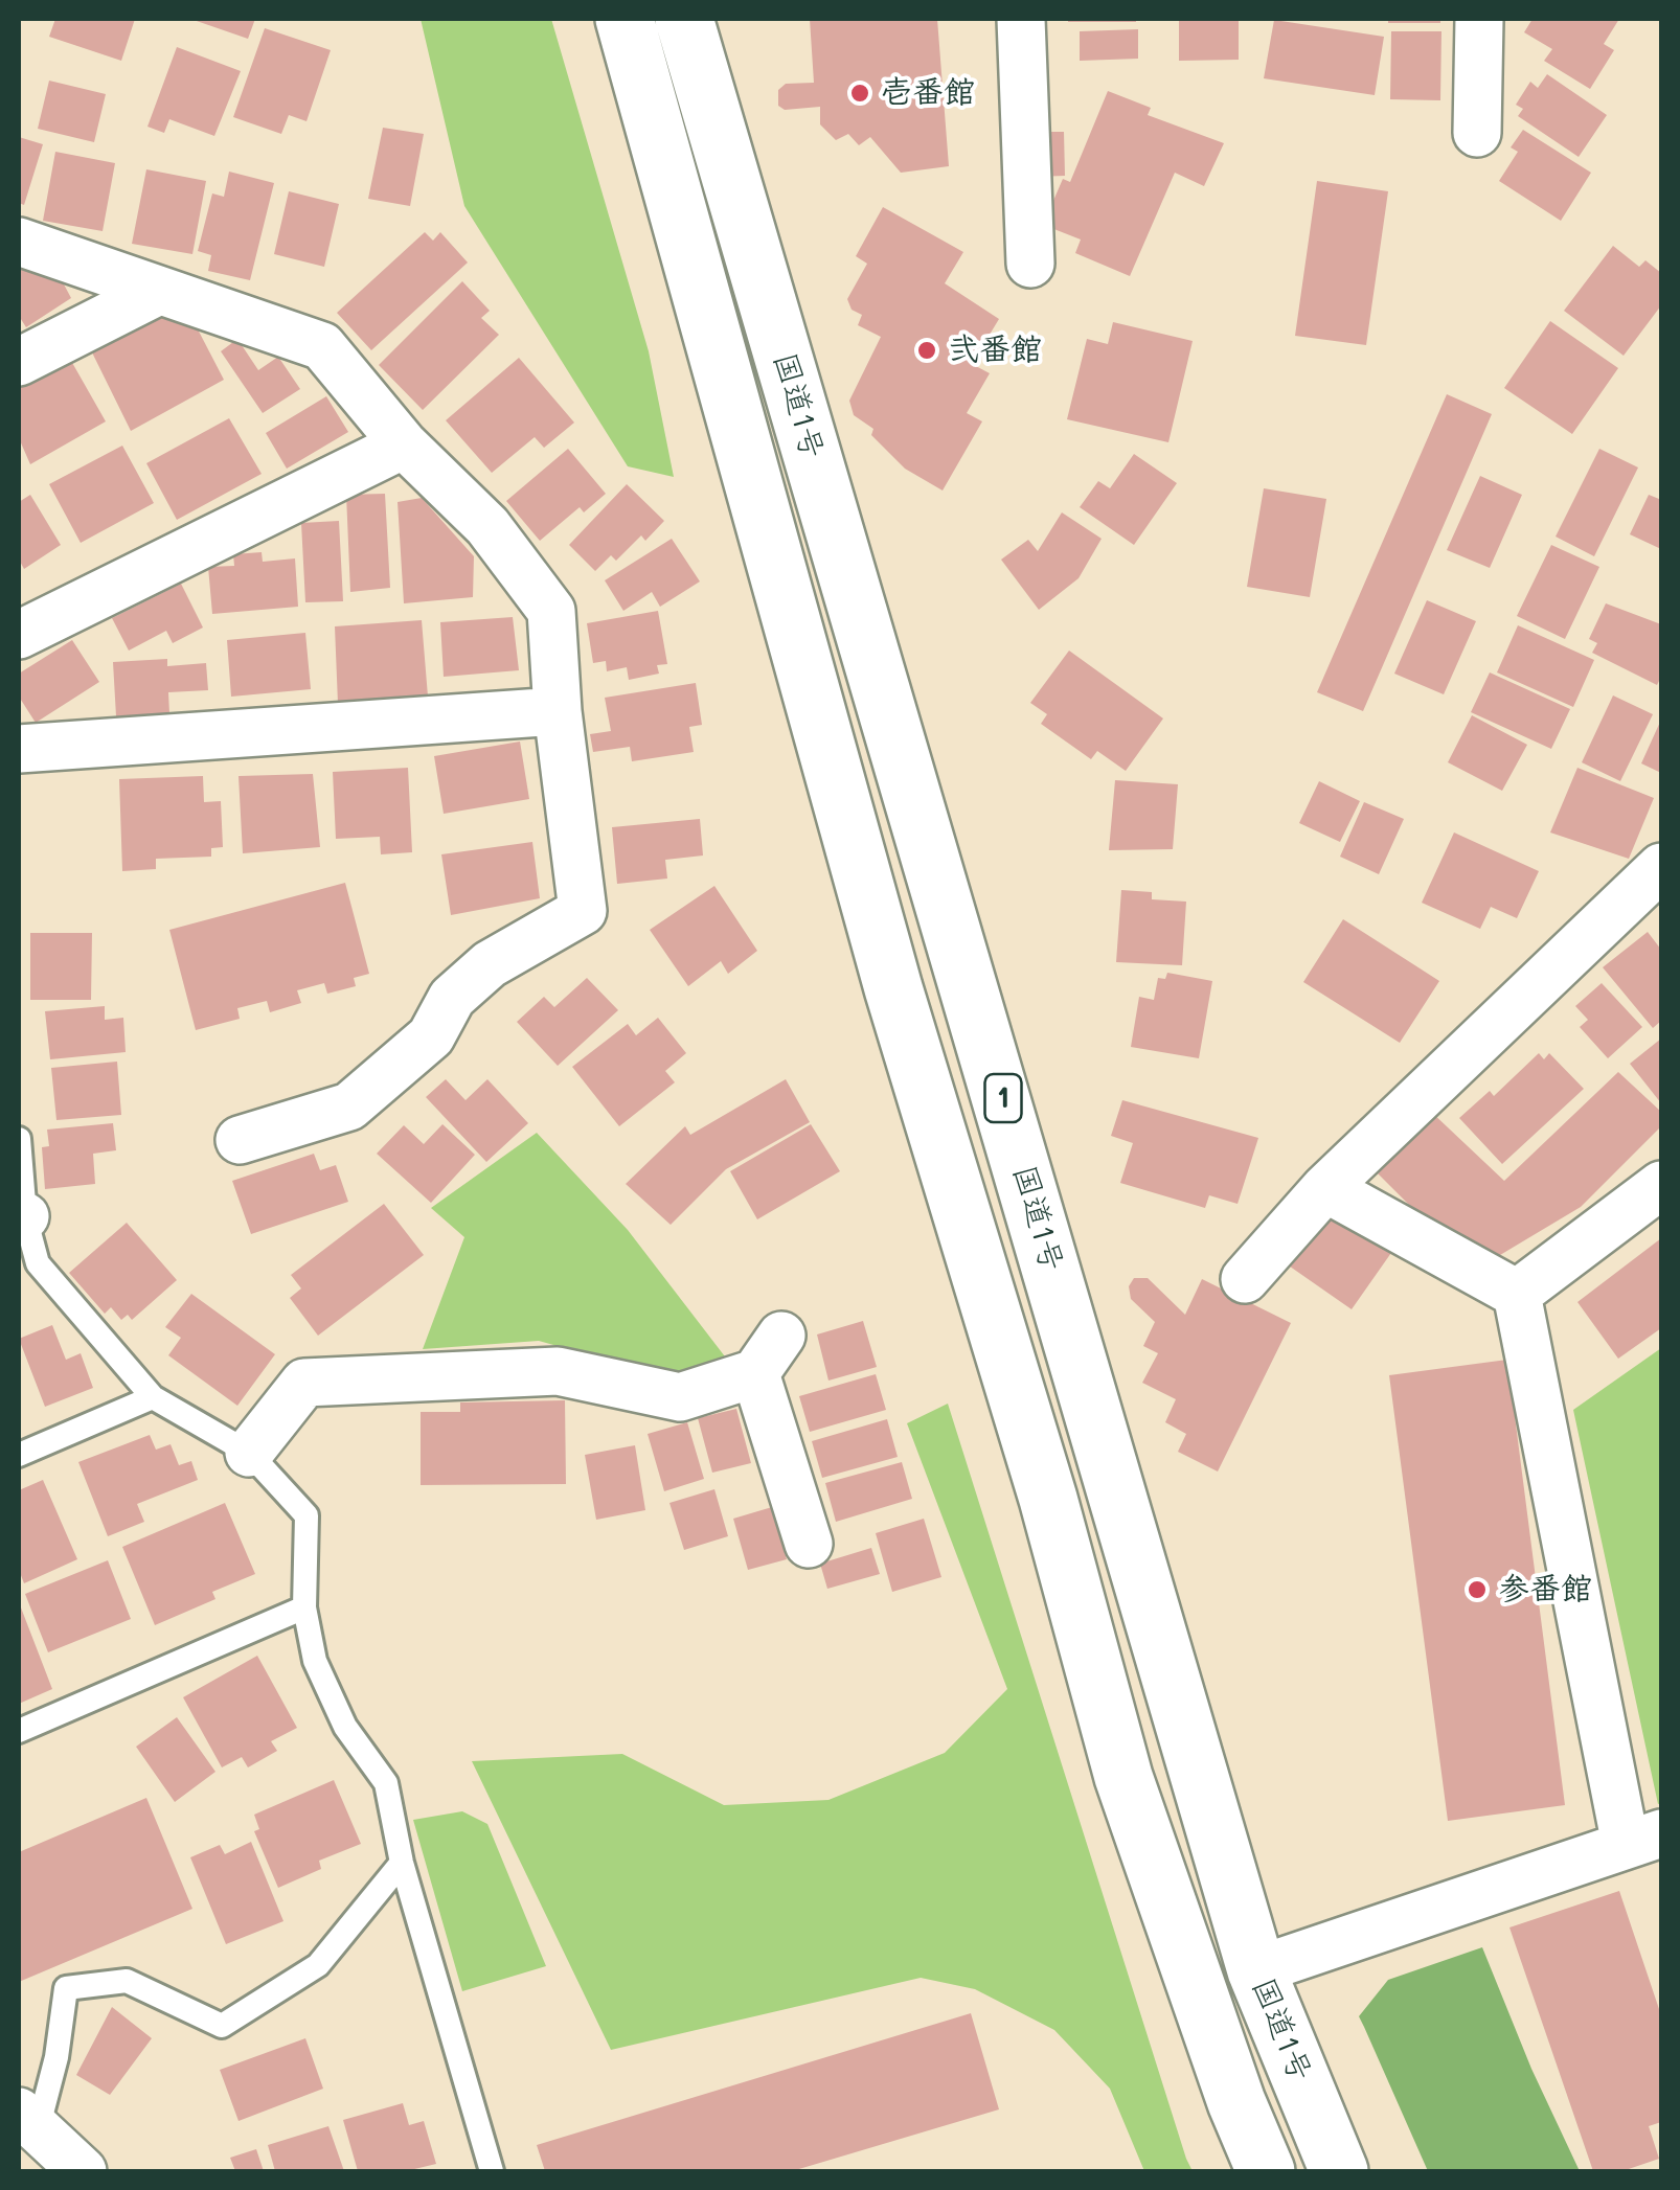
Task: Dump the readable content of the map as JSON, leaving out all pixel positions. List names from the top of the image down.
{
  "streets": {
    "highway": ["国道1号", "1"]
  },
  "places": ["壱番館", "弐番館", "参番館"]
}
